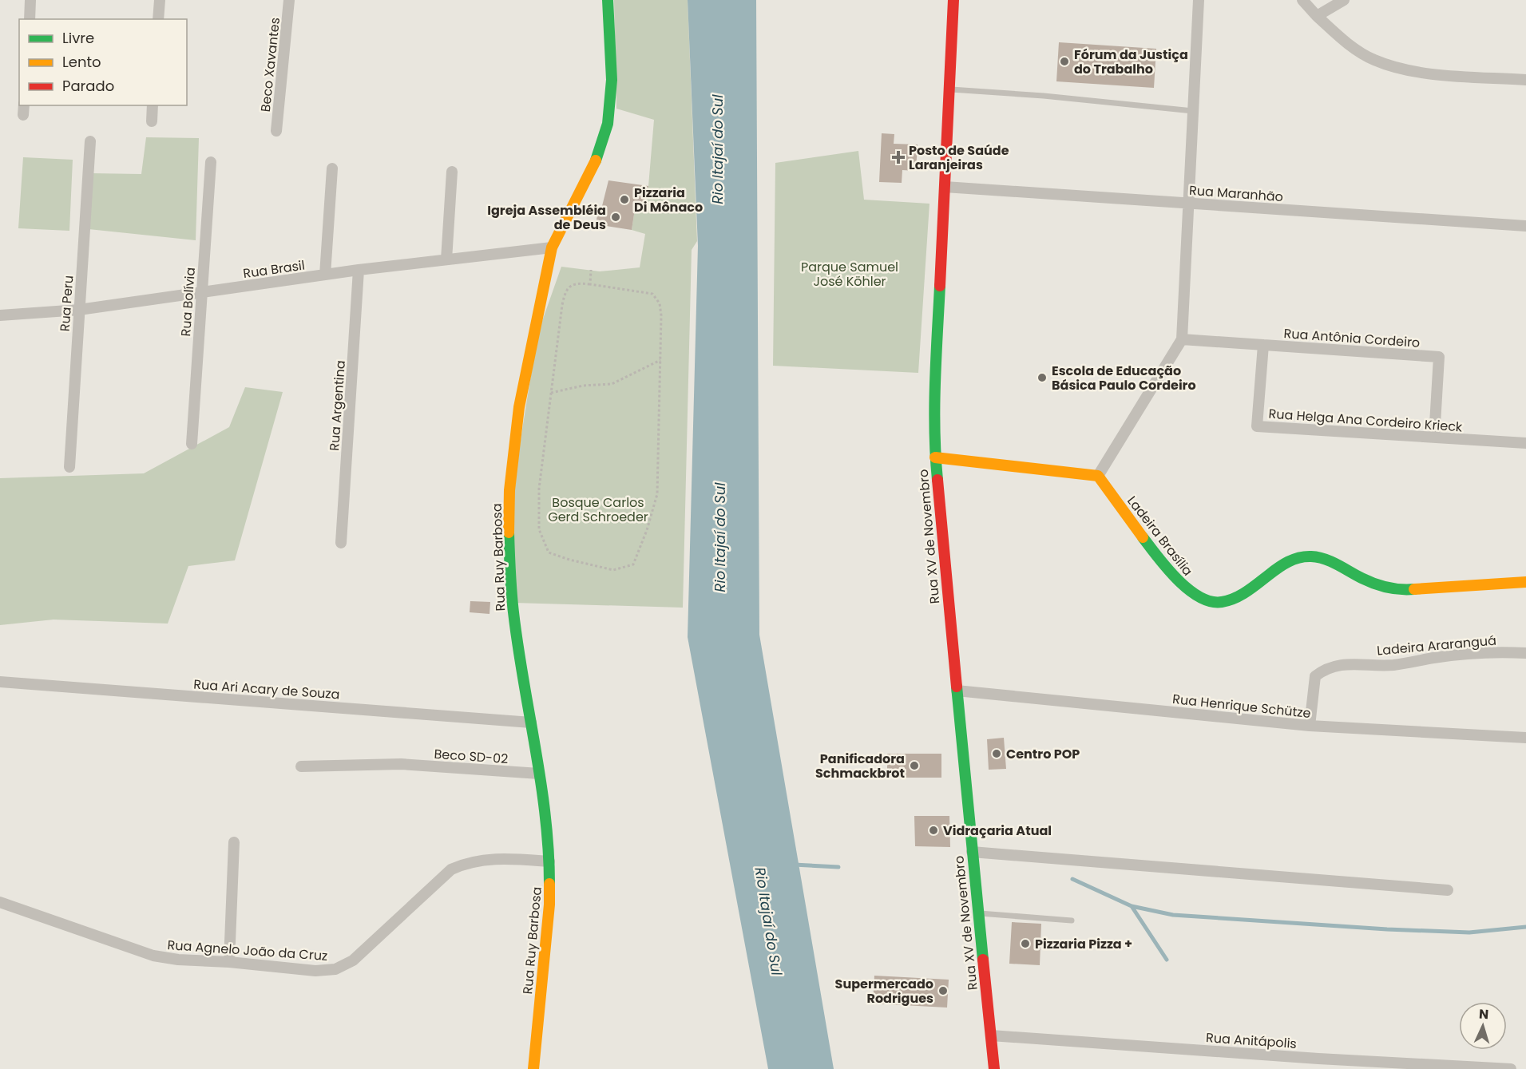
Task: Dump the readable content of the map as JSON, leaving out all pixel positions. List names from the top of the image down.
{
  "streets": {
    "main road": ["Ladeira Brasília", "Rua XV de Novembro", "Rua Ruy Barbosa"],
    "street": [
      "Beco Xavantes",
      "Rua Maranhão",
      "Rua Brasil",
      "Rua Bolívia",
      "Rua Peru",
      "Rua Antônia Cordeiro",
      "Rua Argentina",
      "Rua Helga Ana Cordeiro Krieck",
      "Ladeira Araranguá",
      "Rua Ari Acary de Souza",
      "Rua Henrique Schütze",
      "Beco SD-02",
      "Rua Agnelo João da Cruz",
      "Rua Anitápolis"
    ]
  },
  "crossings": [
    ["Rua Maranhão", "Rua XV de Novembro"],
    ["Rua Brasil", "Rua Bolívia"],
    ["Rua Brasil", "Rua Peru"],
    ["Rua Brasil", "Rua Argentina"],
    ["Rua Brasil", "Rua Ruy Barbosa"],
    ["Rua Antônia Cordeiro", "Rua Helga Ana Cordeiro Krieck"],
    ["Rua XV de Novembro", "Rua Henrique Schütze"],
    ["Rua XV de Novembro", "Rua Anitápolis"],
    ["Rua Ruy Barbosa", "Rua Ari Acary de Souza"],
    ["Rua Ruy Barbosa", "Beco SD-02"],
    ["Rua Ruy Barbosa", "Rua Agnelo João da Cruz"],
    ["Ladeira Araranguá", "Rua Henrique Schütze"]
  ],
  "water": ["Rio Itajaí do Sul"],
  "parks": ["Parque Samuel José Köhler", "Bosque Carlos Gerd Schroeder"],
  "places": {
    "other": [
      "Fórum da Justiça do Trabalho",
      "Pizzaria Di Mônaco",
      "Igreja Assembléia de Deus",
      "Escola de Educação Básica Paulo Cordeiro",
      "Centro POP",
      "Panificadora Schmackbrot",
      "Vidraçaria Atual",
      "Pizzaria Pizza +",
      "Supermercado Rodrigues"
    ],
    "health": ["Posto de Saúde Laranjeiras"]
  },
  "legend": ["Livre", "Lento", "Parado"],
  "north": "top"
}
